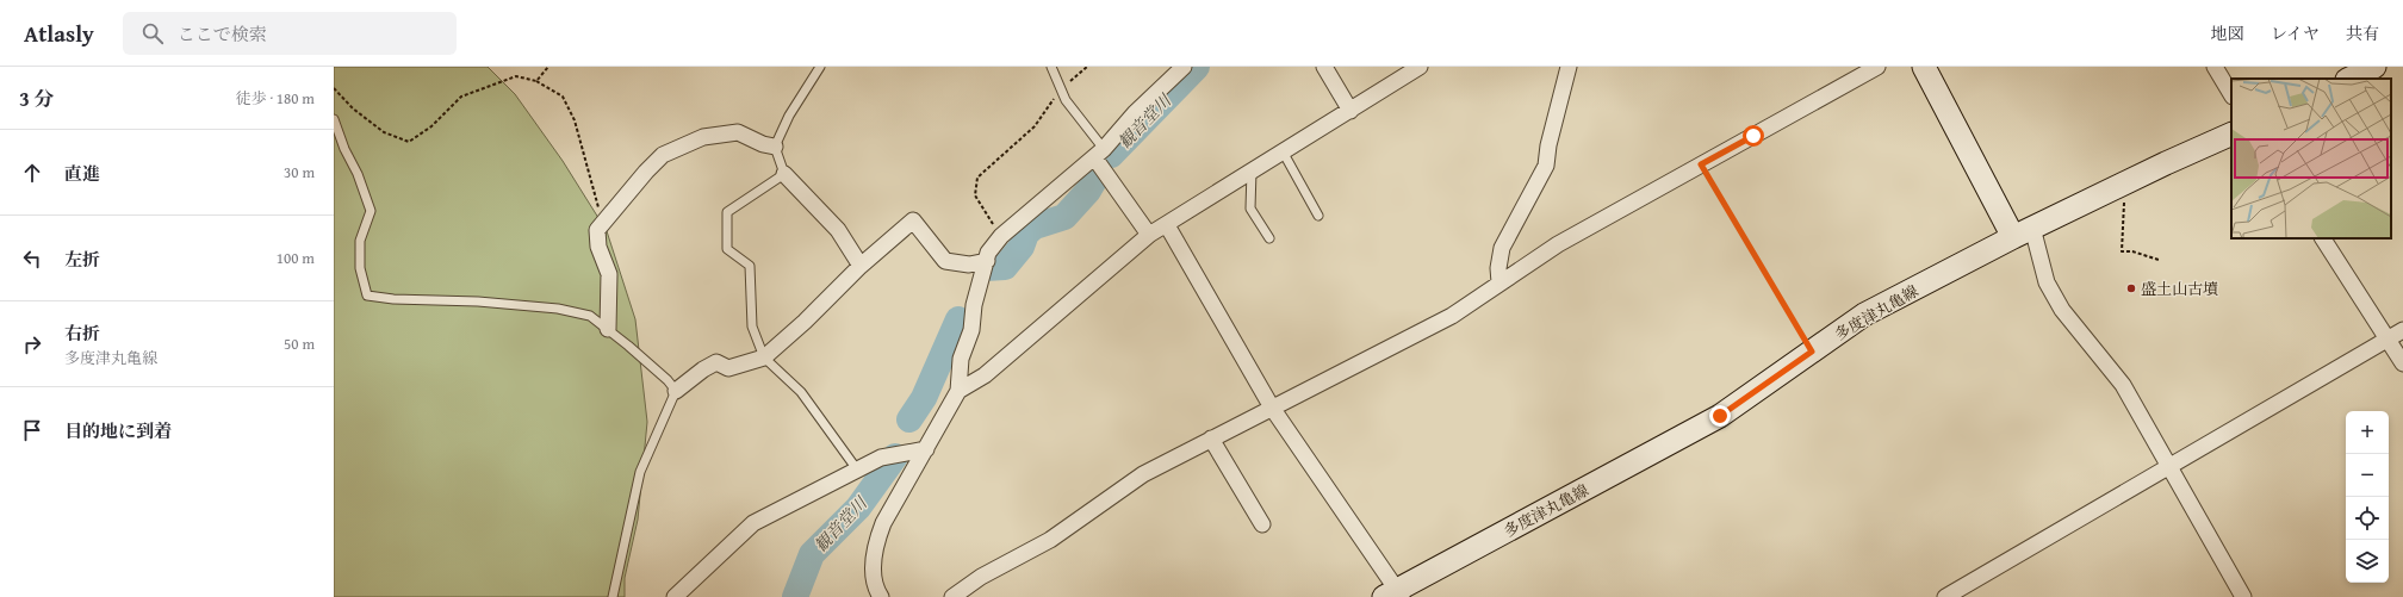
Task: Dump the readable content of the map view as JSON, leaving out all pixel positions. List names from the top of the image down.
{
  "streets": {
    "main road": ["多度津丸亀線"]
  },
  "water": ["観音堂川"],
  "places": ["盛土山古墳"],
  "page": {
    "header": "Atlasly",
    "search": "ここで検索",
    "nav": ["地図", "レイヤ", "共有"],
    "heading": ["3 分", "徒歩 · 180 m"],
    "list": [
      ["直進", "30 m"],
      ["左折", "100 m"],
      ["右折", "多度津丸亀線", "50 m"],
      "目的地に到着"
    ],
    "map_buttons": ["+", "−"]
  }
}
